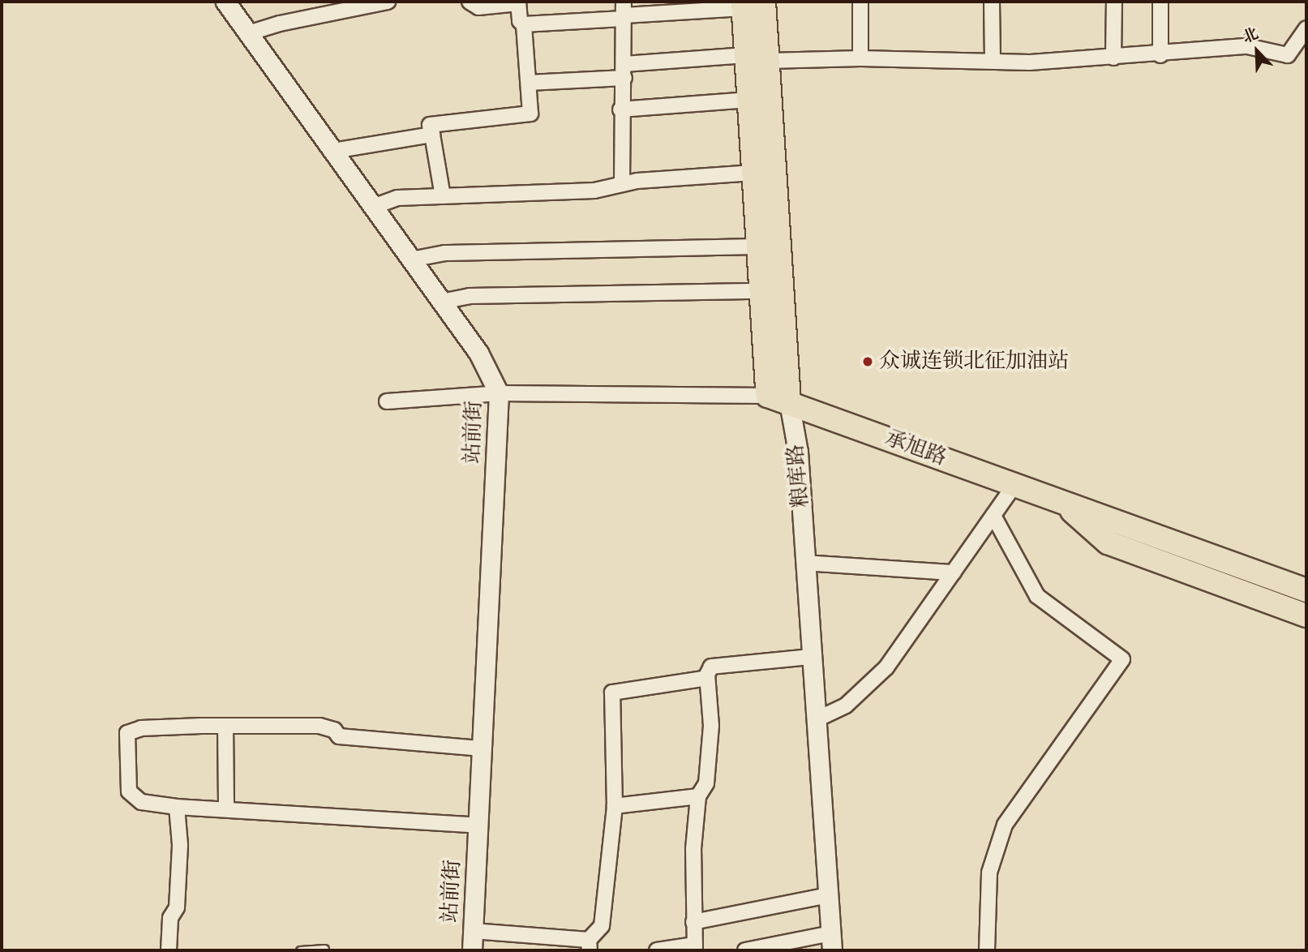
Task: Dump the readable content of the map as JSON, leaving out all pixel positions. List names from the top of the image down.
{
  "streets": {
    "main road": ["承旭路", "粮库路"],
    "street": ["站前街"]
  },
  "crossings": [
    ["承旭路", "粮库路"]
  ],
  "places": ["众诚连锁北征加油站"],
  "north": "top left"
}
